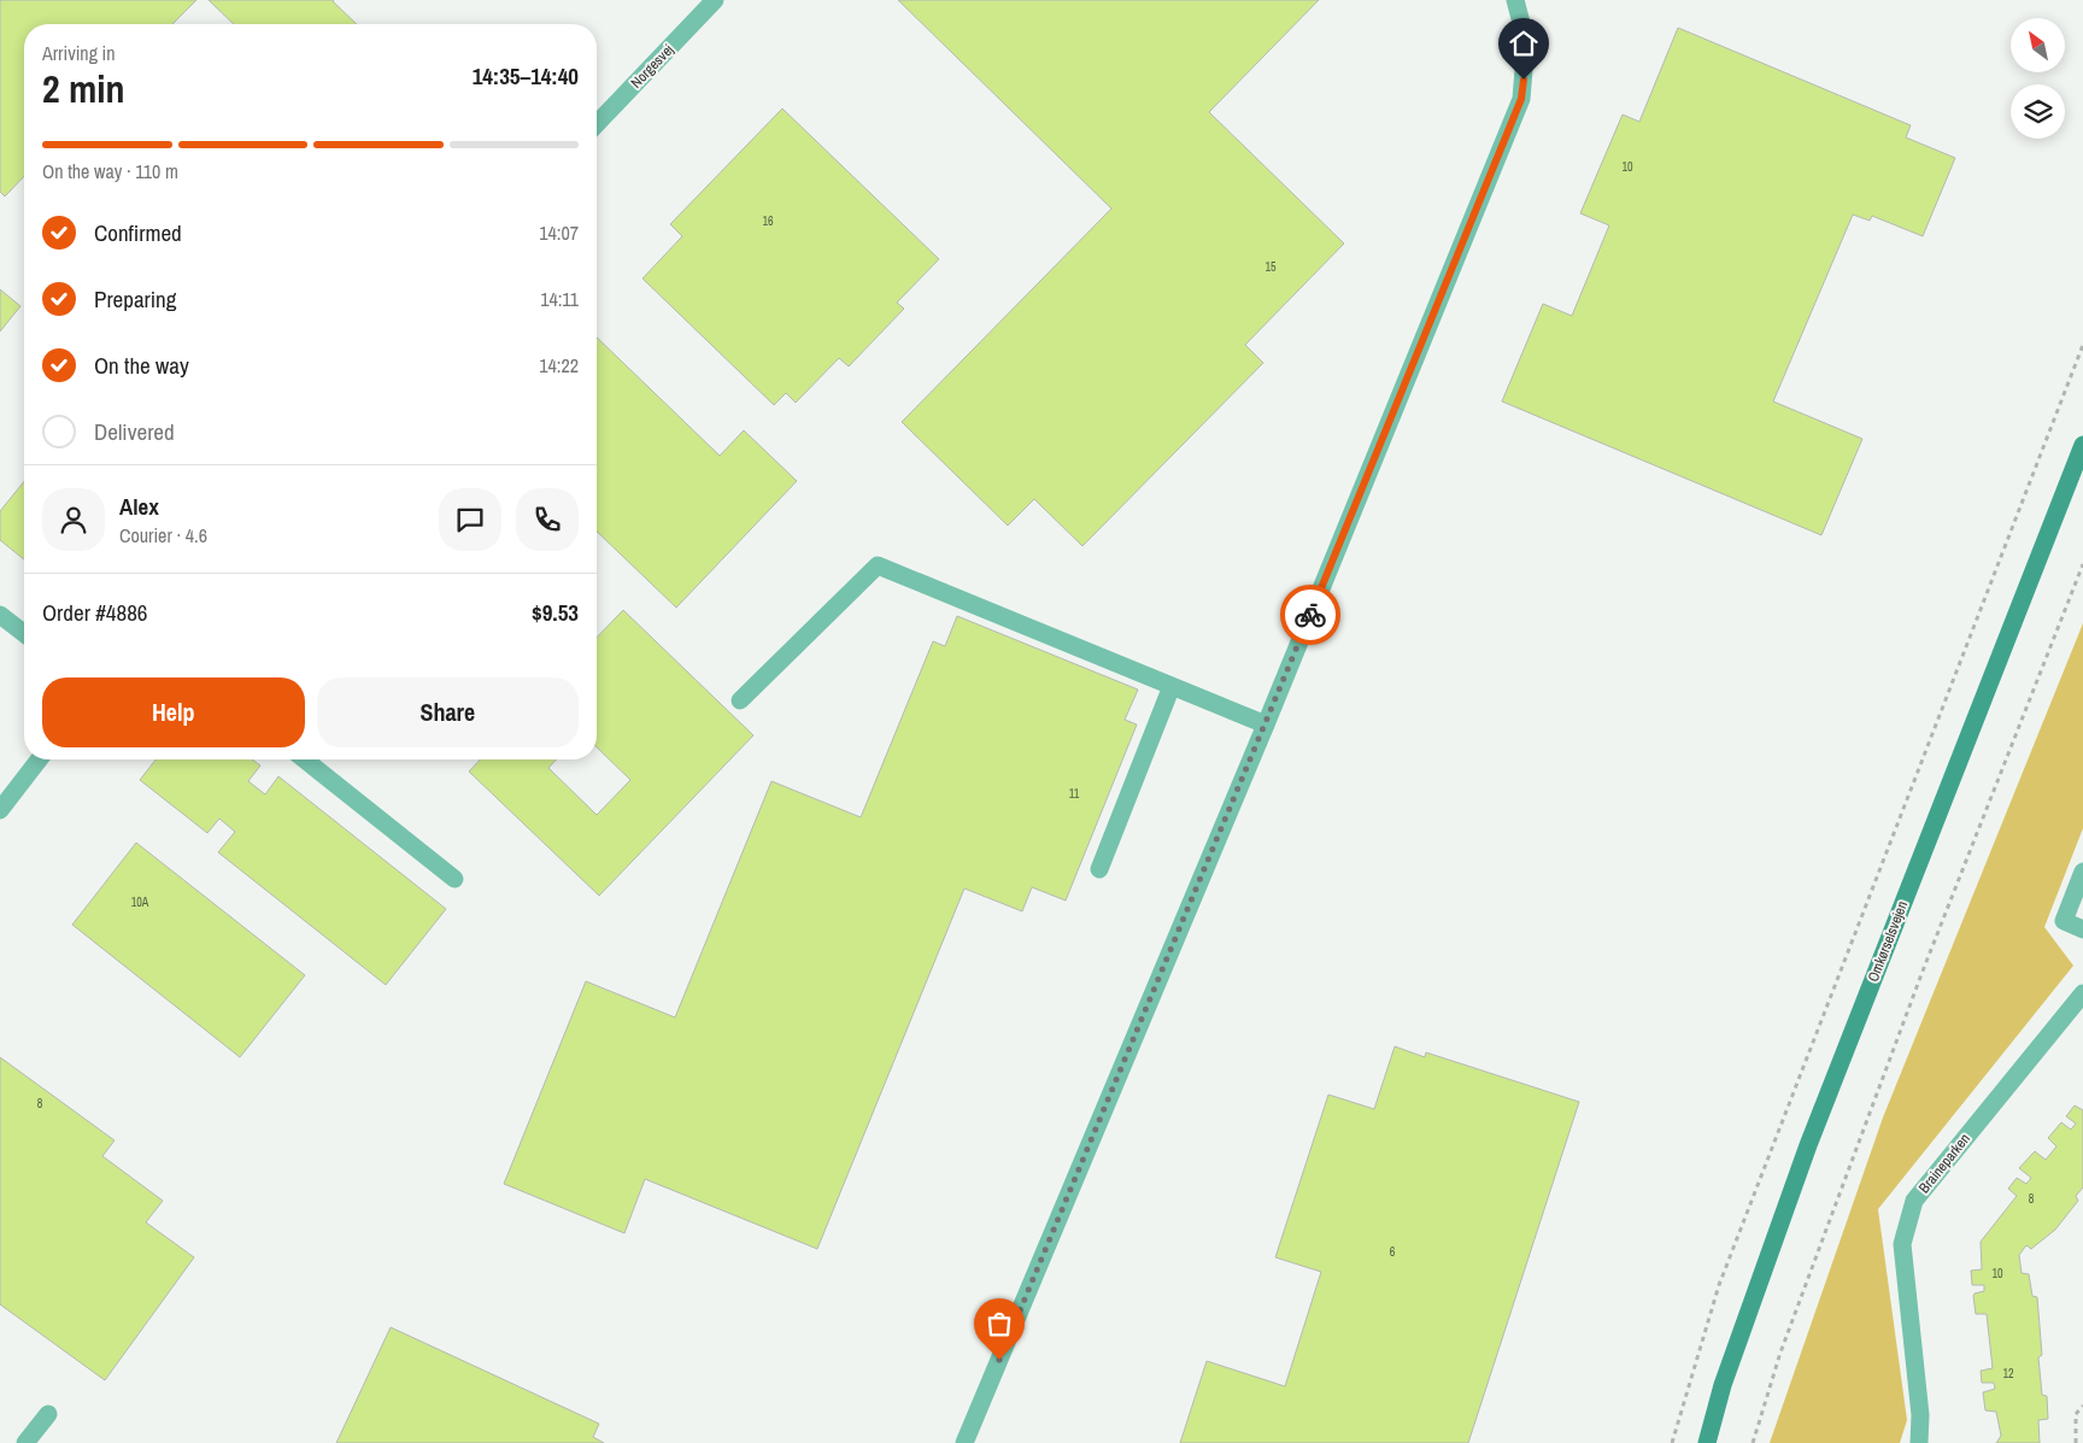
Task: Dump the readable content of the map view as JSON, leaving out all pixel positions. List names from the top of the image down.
{
  "streets": {
    "main road": ["Omkørselsvejen"],
    "street": ["Norgesvej", "Braineparken"]
  },
  "house_numbers": [
    "10",
    "16",
    "15",
    "11",
    "10A",
    "8",
    "8",
    "6",
    "10",
    "12"
  ],
  "north": "top left",
  "page": {
    "heading": ["2 min", "Arriving in", "14:35–14:40"],
    "panel": [
      "Alex",
      "Courier · 4.6",
      "Order #4886",
      "$9.53"
    ],
    "bar": "On the way · 110 m",
    "list": [
      ["Confirmed", "14:07"],
      ["Preparing", "14:11"],
      ["On the way", "14:22"],
      "Delivered"
    ],
    "buttons": ["Help", "Share"]
  }
}
